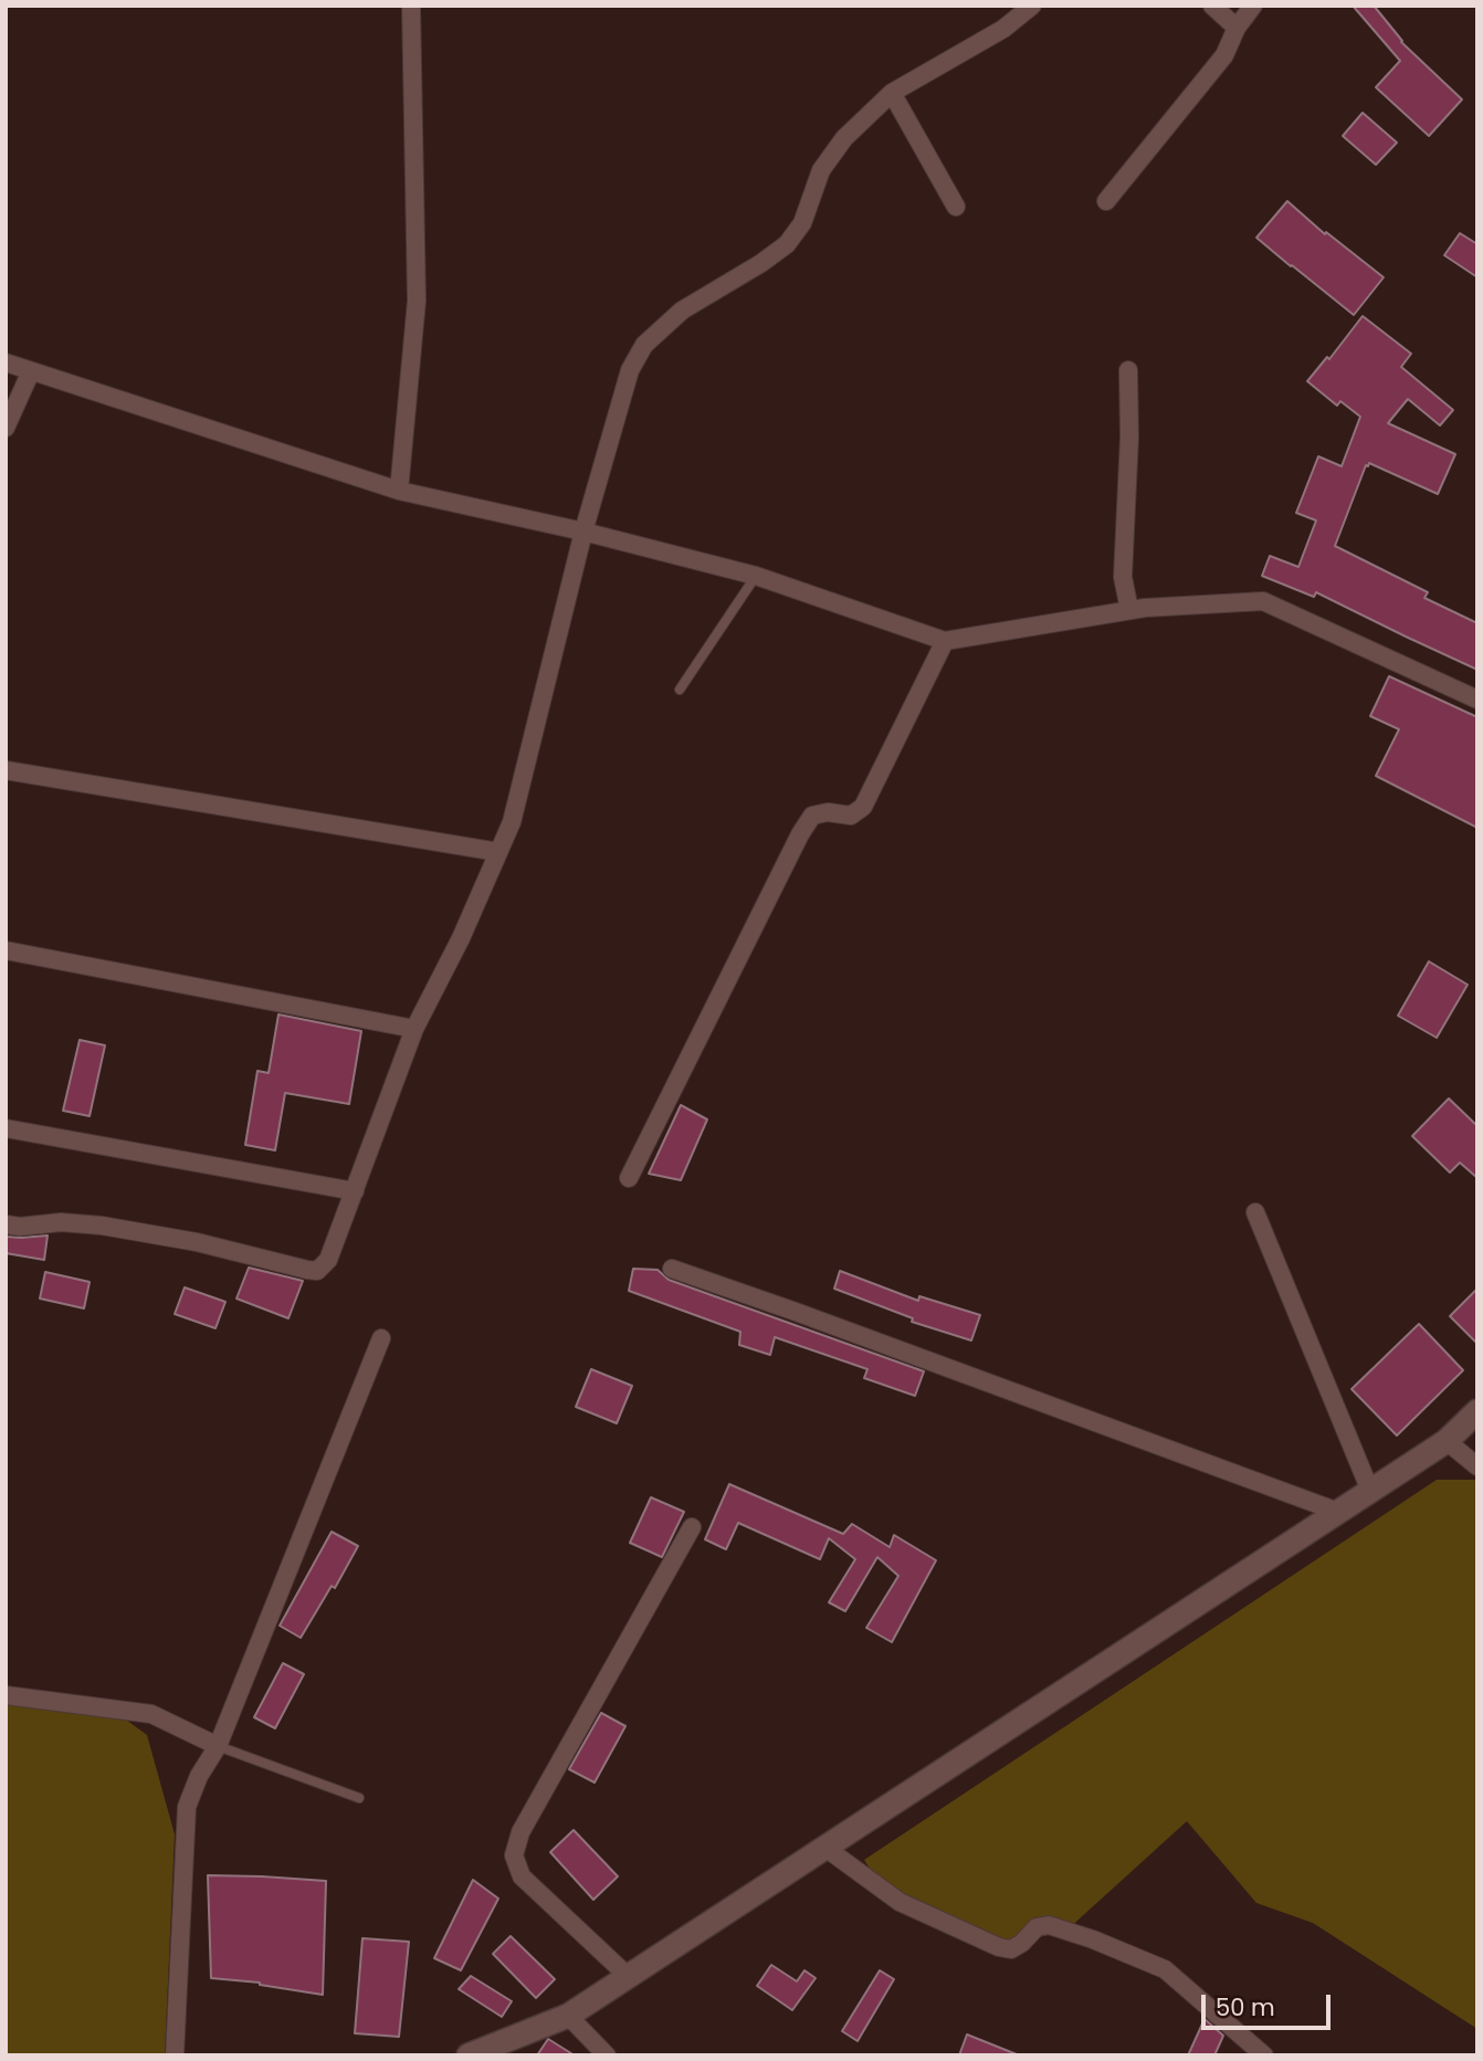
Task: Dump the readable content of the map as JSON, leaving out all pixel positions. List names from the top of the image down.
{
  "scale_bar": "50 m"
}
